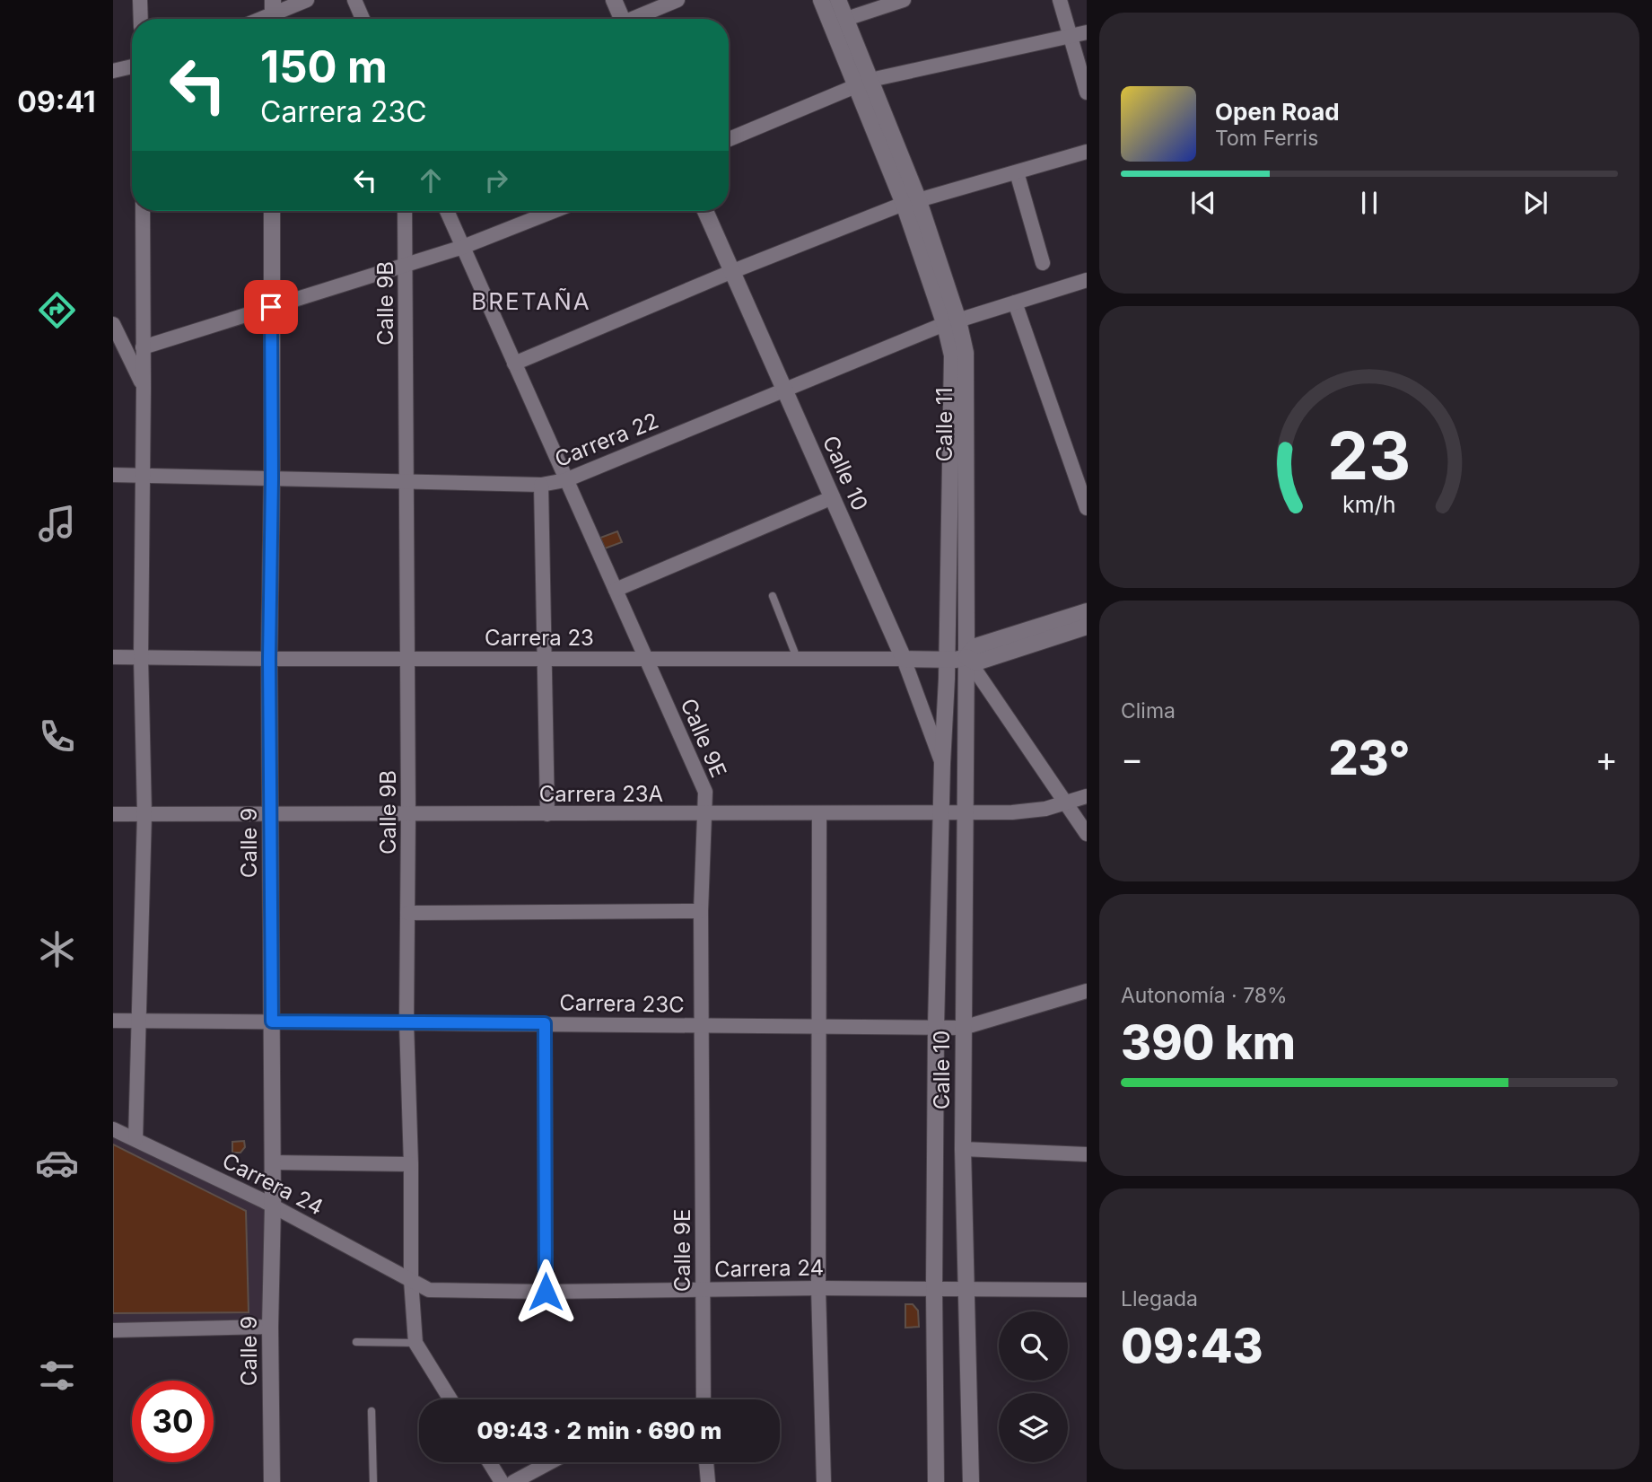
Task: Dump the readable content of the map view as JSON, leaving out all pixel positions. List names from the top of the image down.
{
  "streets": {
    "street": [
      "Calle 9B",
      "Calle 11",
      "Carrera 22",
      "Calle 10",
      "Carrera 23",
      "Calle 9E",
      "Carrera 23A",
      "Calle 9",
      "Carrera 23C",
      "Carrera 24"
    ]
  },
  "crossings": [
    ["Calle 9B", "Carrera 22"],
    ["Calle 9B", "Carrera 23"],
    ["Calle 9B", "Carrera 23A"],
    ["Calle 9B", "Carrera 23C"],
    ["Calle 9B", "Carrera 24"],
    ["Calle 11", "Carrera 22"],
    ["Calle 11", "Calle 10"],
    ["Calle 11", "Carrera 23"],
    ["Carrera 22", "Calle 10"],
    ["Carrera 22", "Calle 9E"],
    ["Carrera 22", "Calle 9"],
    ["Calle 10", "Carrera 23"],
    ["Calle 10", "Carrera 23A"],
    ["Calle 10", "Carrera 23C"],
    ["Calle 10", "Carrera 24"],
    ["Carrera 23", "Calle 9E"],
    ["Carrera 23", "Calle 9"],
    ["Calle 9E", "Carrera 23A"],
    ["Calle 9E", "Carrera 23C"],
    ["Calle 9E", "Carrera 24"],
    ["Carrera 23A", "Calle 9"],
    ["Calle 9", "Carrera 23C"],
    ["Calle 9", "Carrera 24"]
  ],
  "districts": ["BRETAÑA"],
  "page": {
    "tabs": "09:41",
    "turn": ["150 m", "Carrera 23C"],
    "song": ["Open Road", "Tom Ferris"],
    "tile": [
      "Clima",
      ["Autonomía · 78%", "390 km"],
      ["Llegada", "09:43"]
    ],
    "heat": ["−", "23°", "+"],
    "limit": "30",
    "trip": "09:43 · 2 min · 690 m",
    "gauge": ["23", "km/h"]
  }
}
